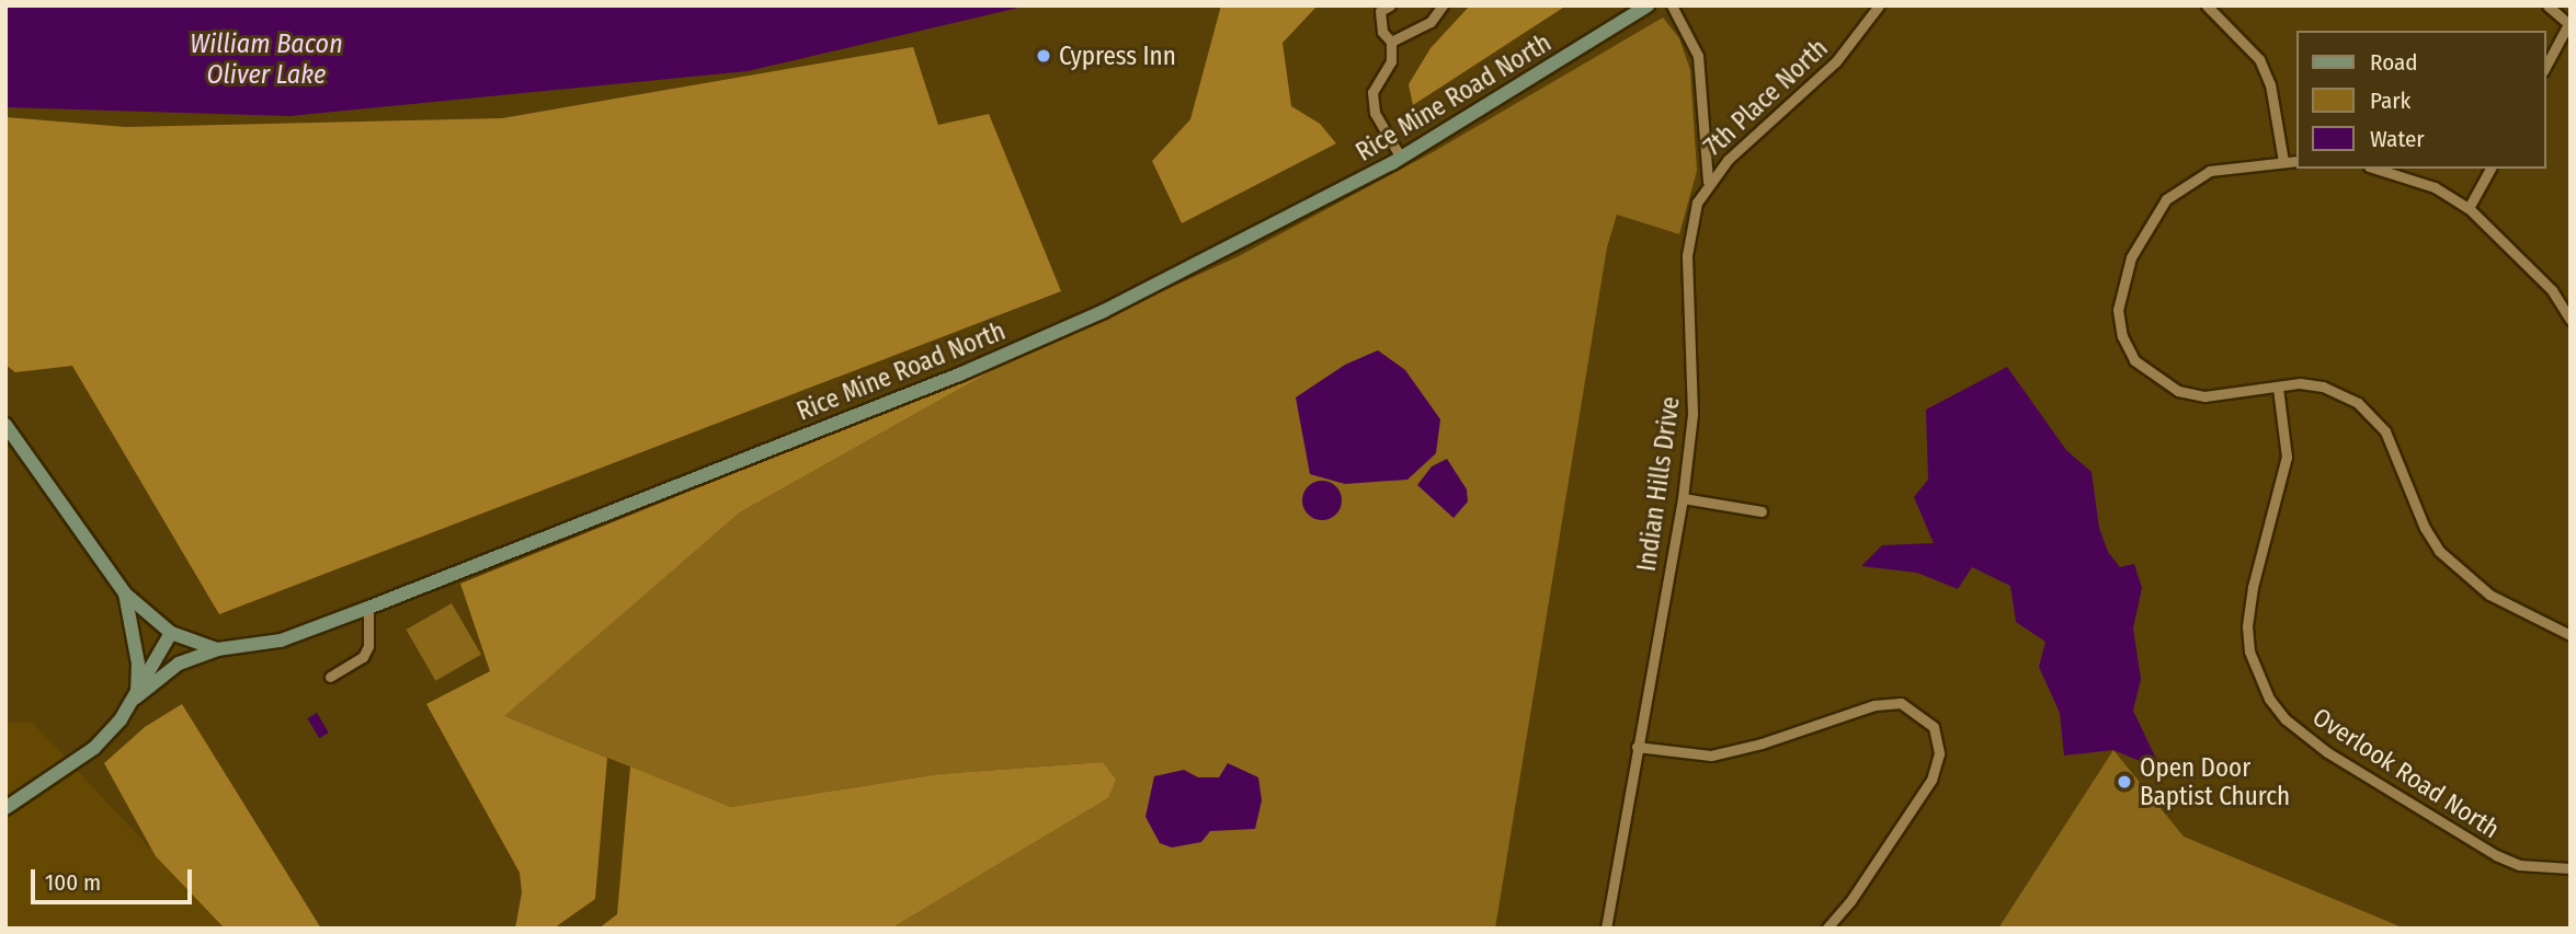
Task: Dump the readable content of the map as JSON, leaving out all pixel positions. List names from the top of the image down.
{
  "streets": {
    "main road": ["Rice Mine Road North"],
    "street": ["7th Place North", "Indian Hills Drive", "Overlook Road North"]
  },
  "crossings": [
    ["7th Place North", "Indian Hills Drive"]
  ],
  "water": ["William Bacon Oliver Lake"],
  "places": ["Cypress Inn", "Open Door Baptist Church"],
  "legend": ["Road", "Park", "Water"],
  "scale_bar": "100 m"
}
